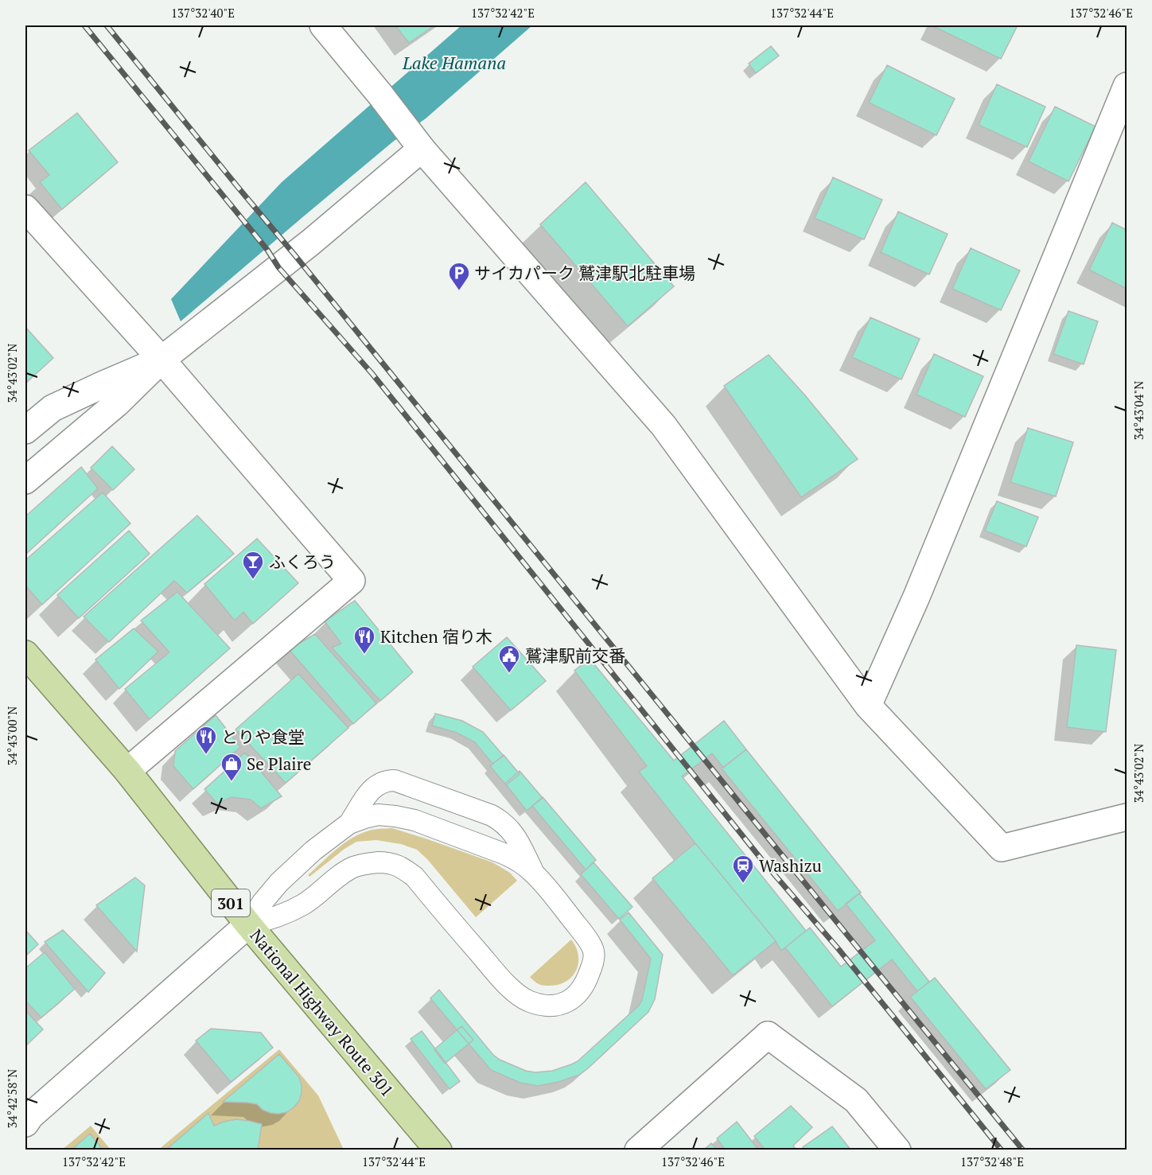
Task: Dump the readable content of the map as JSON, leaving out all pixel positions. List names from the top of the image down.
{
  "streets": {
    "highway": ["301", "National Highway Route 301"]
  },
  "water": ["Lake Hamana"],
  "places": {
    "parking": ["サイカパーク 鷲津駅北駐車場"],
    "bar": ["ふくろう"],
    "restaurant": ["Kitchen 宿り木", "とりや食堂"],
    "public building": ["鷲津駅前交番"],
    "shop": ["Se Plaire"],
    "station": ["Washizu"]
  },
  "coordinates": [
    "137°32'40\"E",
    "137°32'42\"E",
    "137°32'44\"E",
    "137°32'46\"E",
    "34°43'02\"N",
    "34°43'04\"N",
    "34°43'00\"N",
    "34°42'58\"N",
    "137°32'48\"E"
  ]
}
